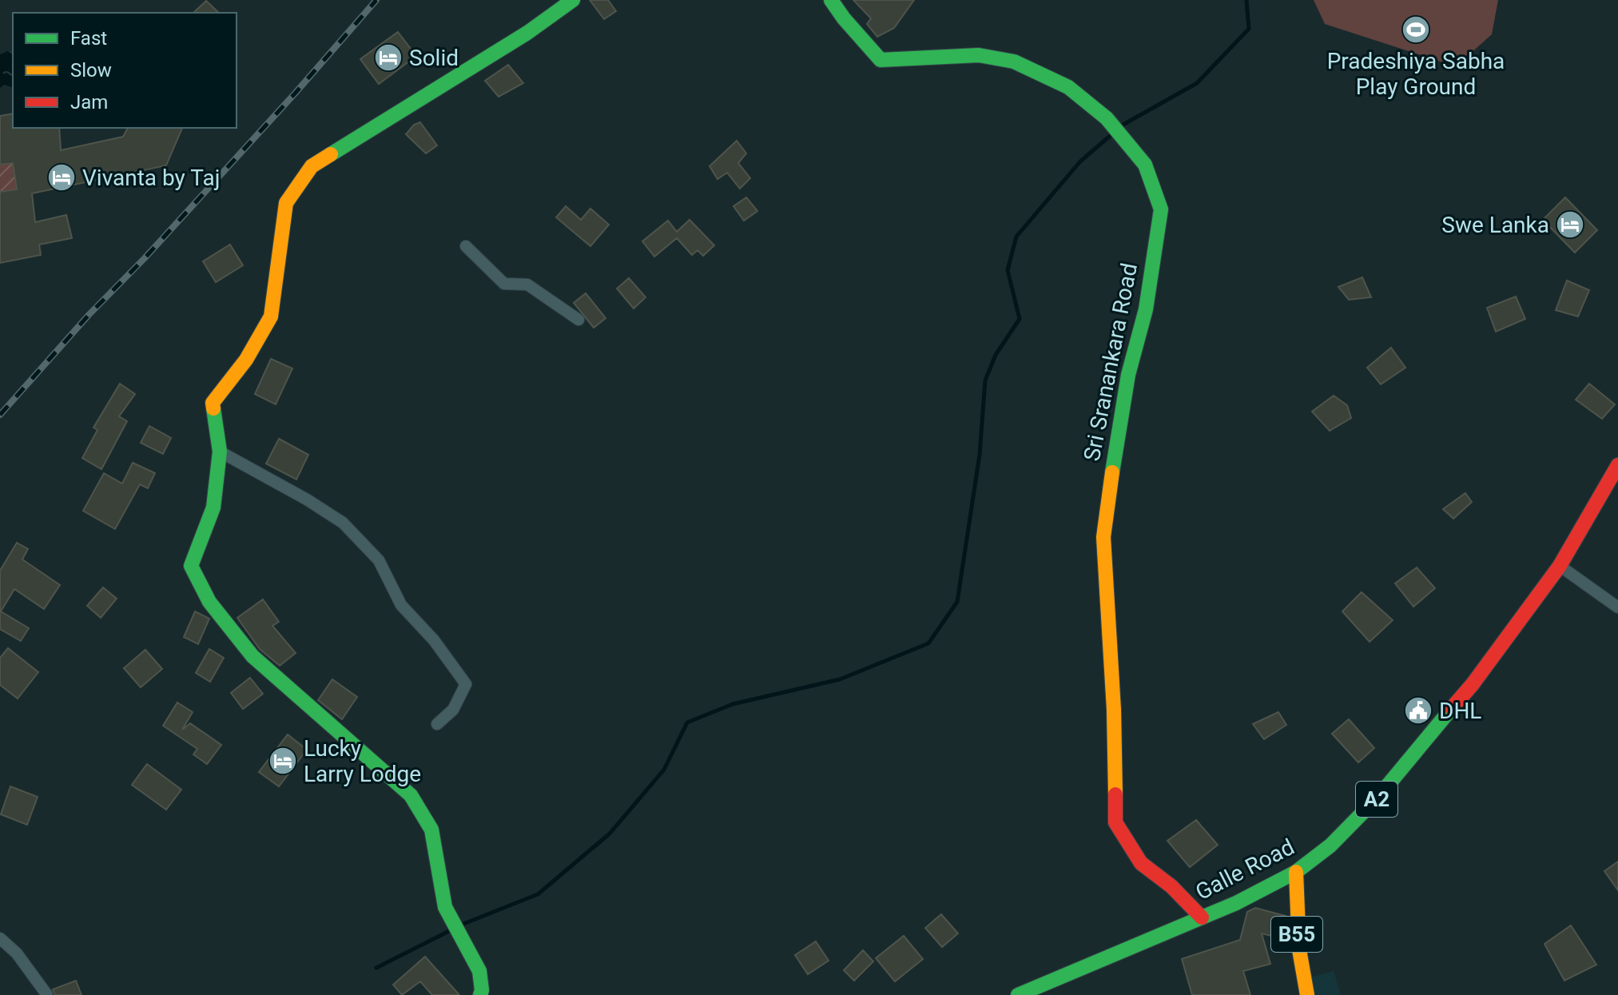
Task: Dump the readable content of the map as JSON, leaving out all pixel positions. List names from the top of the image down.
{
  "streets": {
    "main road": [
      "Sri Sranankara Road",
      "A2",
      "Galle Road",
      "B55"
    ]
  },
  "crossings": [
    ["Sri Sranankara Road", "Galle Road"],
    ["Galle Road", "B55"]
  ],
  "places": {
    "sports": ["Pradeshiya Sabha Play Ground"],
    "hotel": [
      "Solid",
      "Vivanta by Taj",
      "Swe Lanka",
      "Lucky Larry Lodge"
    ],
    "public building": ["DHL"]
  },
  "legend": ["Fast", "Slow", "Jam"]
}
